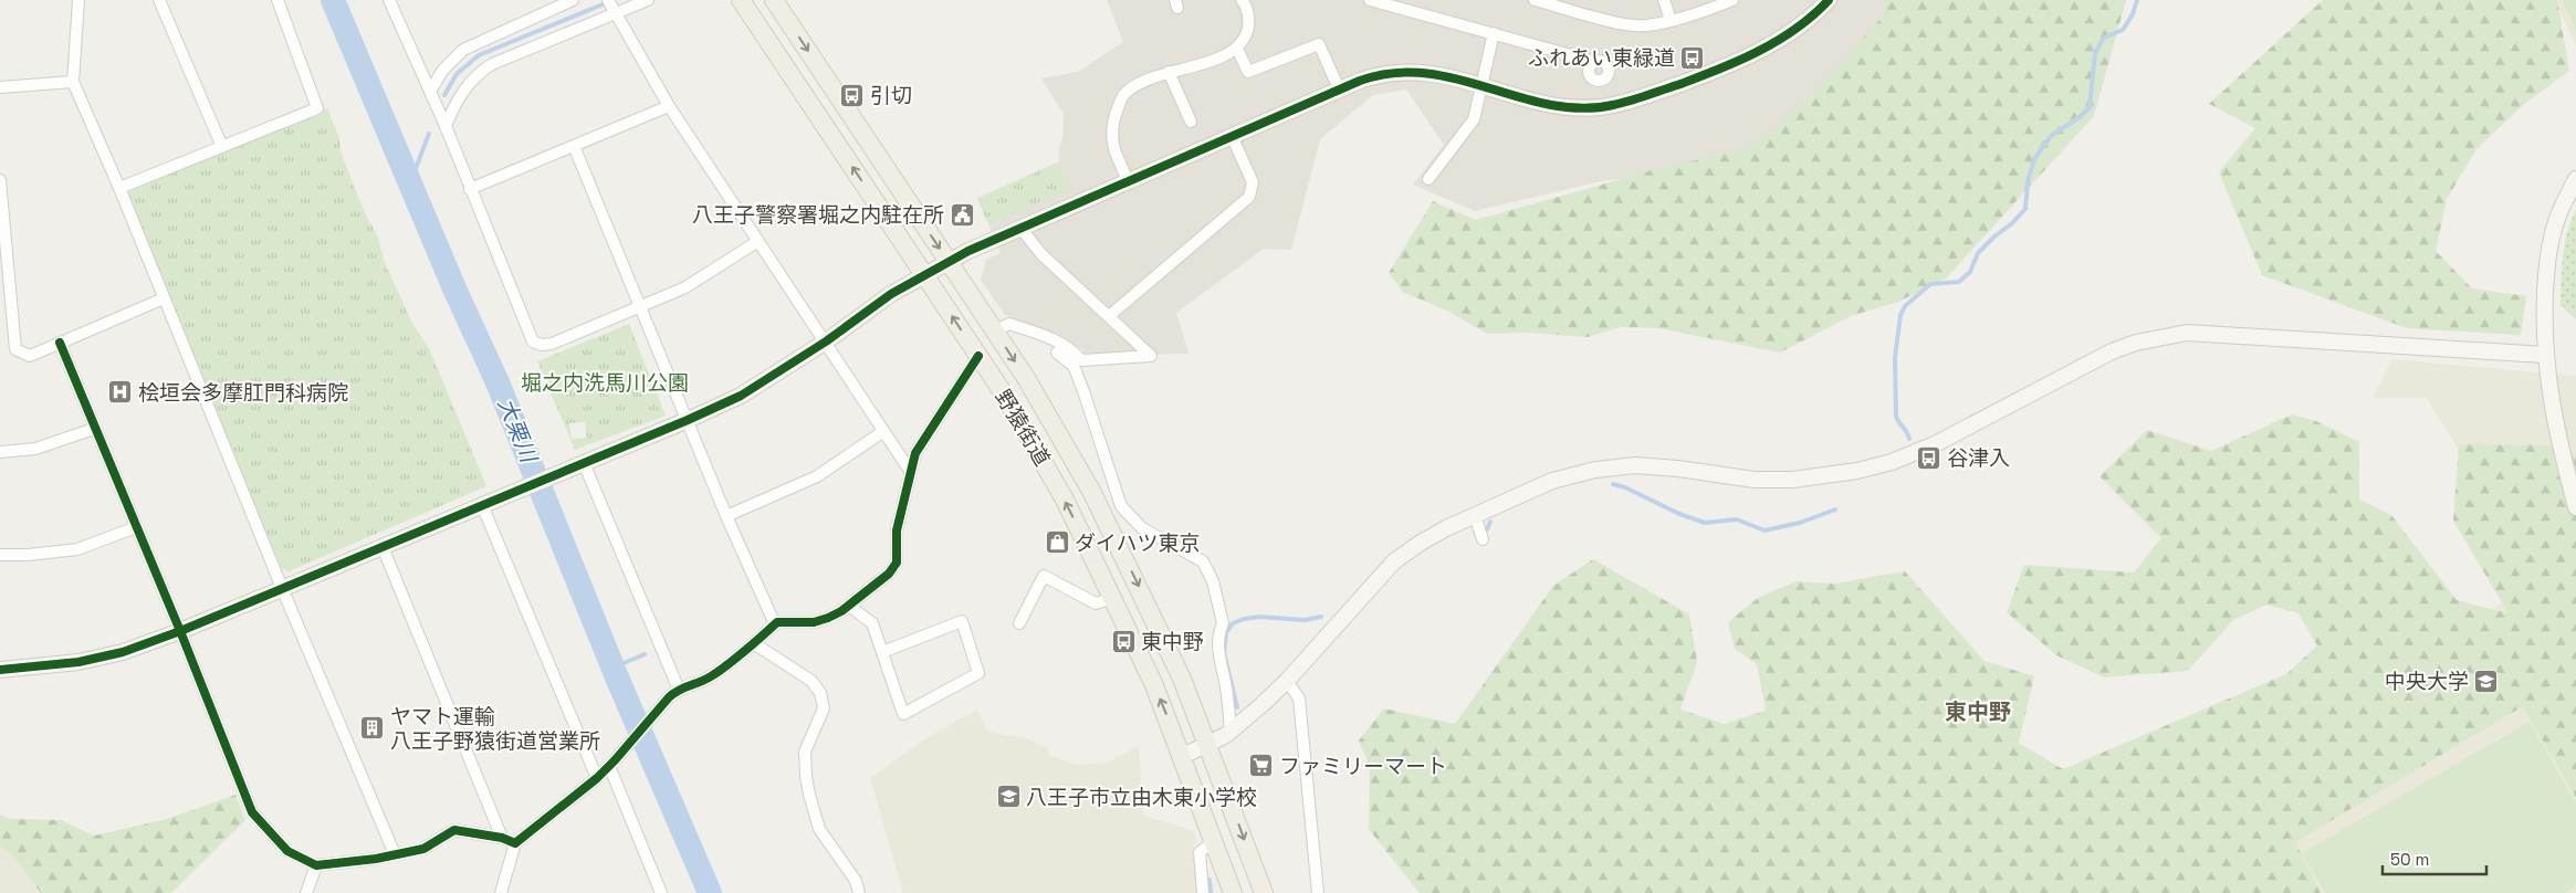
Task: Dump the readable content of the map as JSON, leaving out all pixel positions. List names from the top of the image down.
{
  "streets": {
    "main road": ["野猿街道"]
  },
  "districts": ["東中野"],
  "water": ["大栗川"],
  "parks": ["堀之内洗馬川公園"],
  "places": {
    "bus stop": [
      "ふれあい東緑道",
      "引切",
      "谷津入",
      "東中野"
    ],
    "public building": ["八王子警察署堀之内駐在所"],
    "hospital": ["桧垣会多摩肛門科病院"],
    "shop": ["ダイハツ東京"],
    "school or university": ["中央大学", "八王子市立由木東小学校"],
    "building": ["ヤマト運輸 八王子野猿街道営業所"],
    "supermarket": ["ファミリーマート"]
  },
  "scale_bar": "50 m"
}
